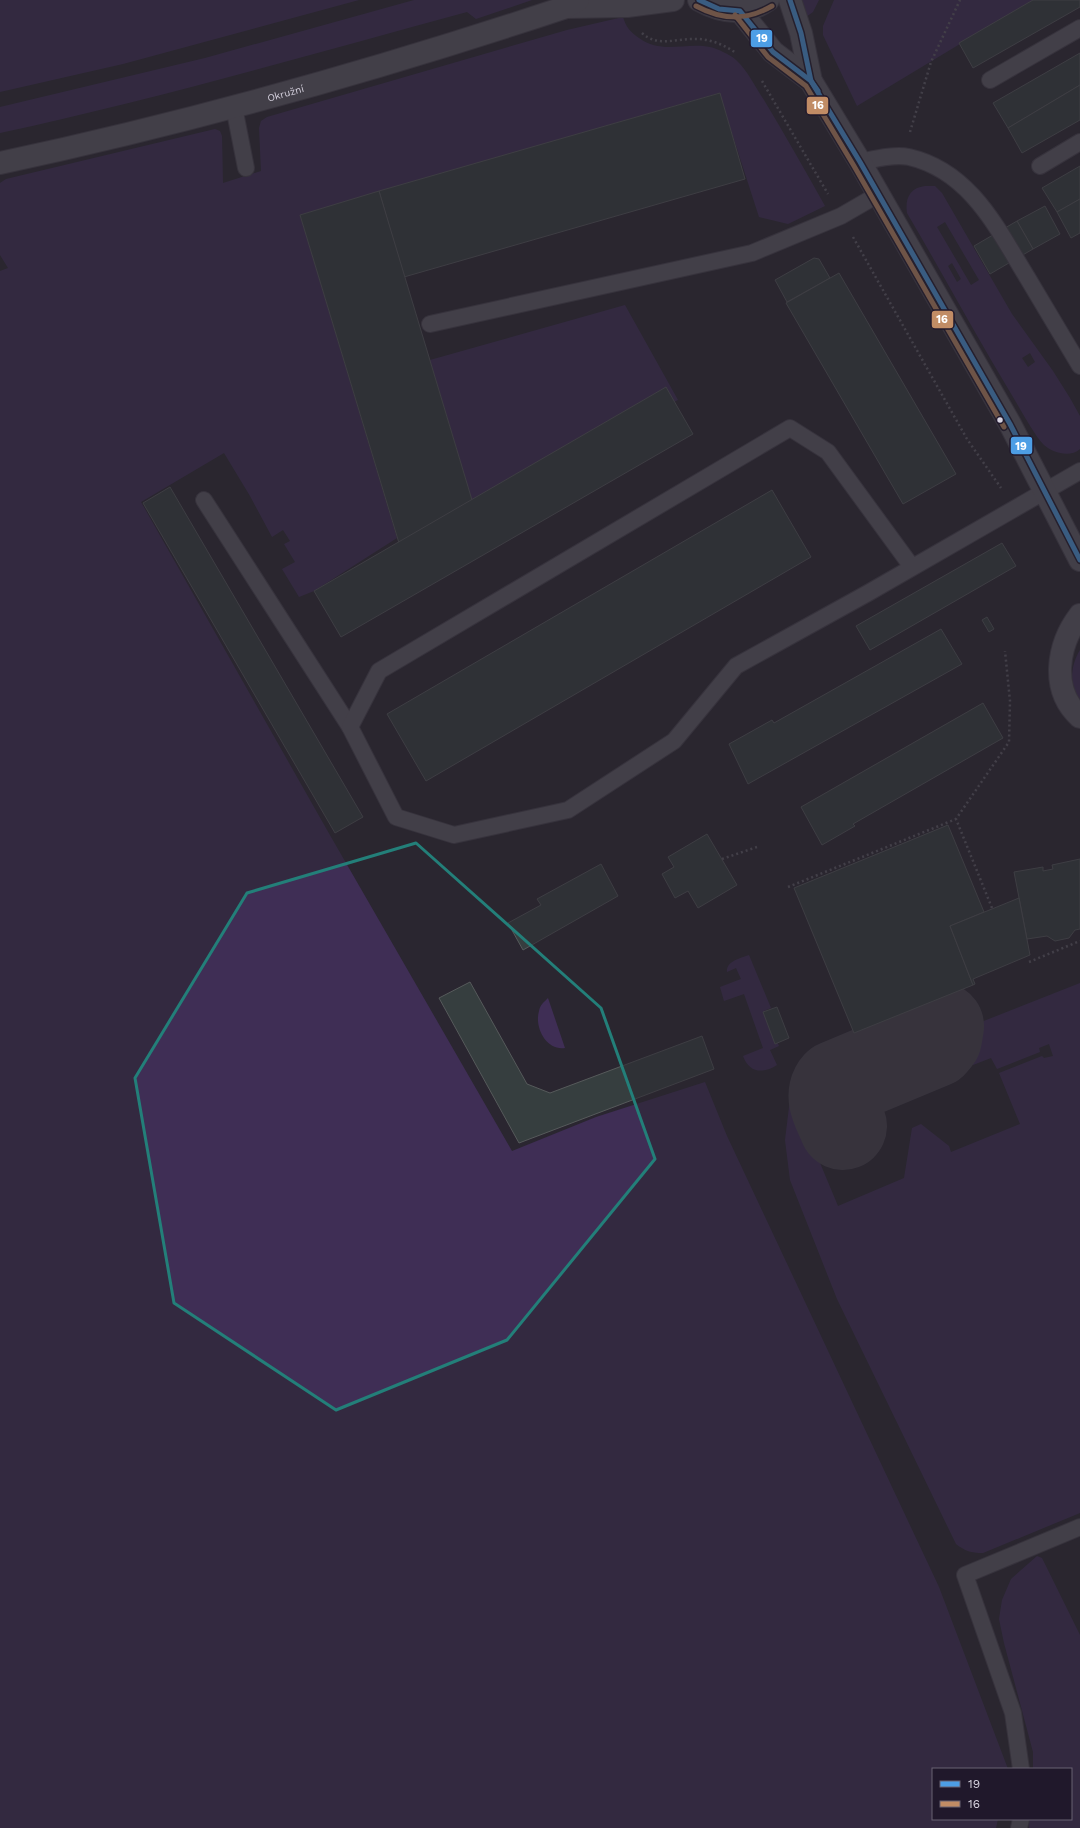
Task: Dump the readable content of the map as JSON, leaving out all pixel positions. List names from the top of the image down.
{
  "streets": {
    "street": ["Okružní"]
  },
  "lines": ["transit line 19", "transit line 16"],
  "legend": ["19", "16"]
}
